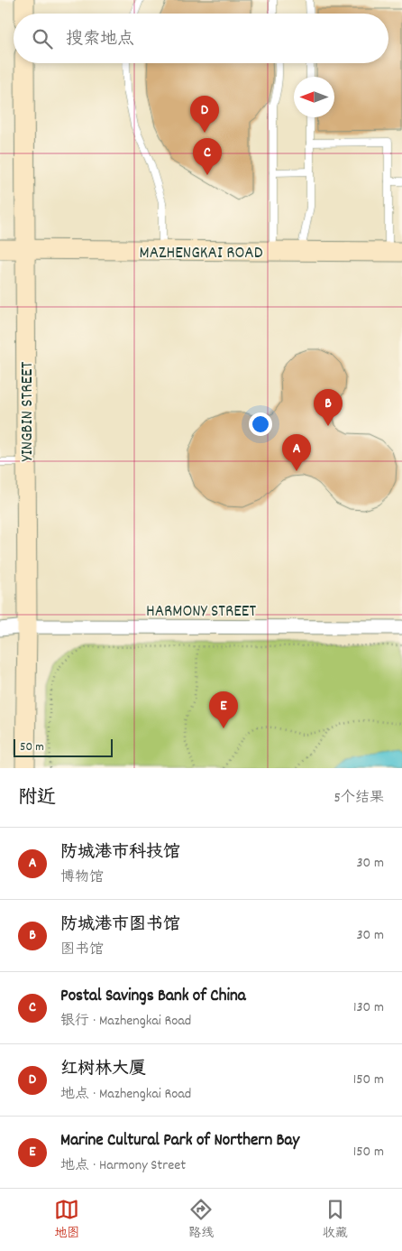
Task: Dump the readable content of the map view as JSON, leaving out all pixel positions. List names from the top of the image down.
{
  "streets": {
    "main road": ["MAZHENGKAI ROAD", "YINGBIN STREET"],
    "street": ["HARMONY STREET"]
  },
  "crossings": [
    ["MAZHENGKAI ROAD", "YINGBIN STREET"],
    ["YINGBIN STREET", "HARMONY STREET"]
  ],
  "scale_bar": "50 m",
  "north": "left",
  "page": {
    "search": "搜索地点",
    "pins": [
      "D",
      "C",
      "B",
      "A",
      "E"
    ],
    "scale": "50 m",
    "heading": ["附近", "5个结果"],
    "list": [
      {
        "mark": "A",
        "name": "防城港市科技馆",
        "note": "博物馆",
        "value": "30 m"
      },
      {
        "mark": "B",
        "name": "防城港市图书馆",
        "note": "图书馆",
        "value": "30 m"
      },
      {
        "mark": "C",
        "name": "Postal Savings Bank of China",
        "note": "银行 · Mazhengkai Road",
        "value": "130 m"
      },
      {
        "mark": "D",
        "name": "红树林大厦",
        "note": "地点 · Mazhengkai Road",
        "value": "150 m"
      },
      {
        "mark": "E",
        "name": "Marine Cultural Park of Northern Bay",
        "note": "地点 · Harmony Street",
        "value": "150 m"
      }
    ],
    "nav": ["地图", "路线", "收藏"]
  }
}
